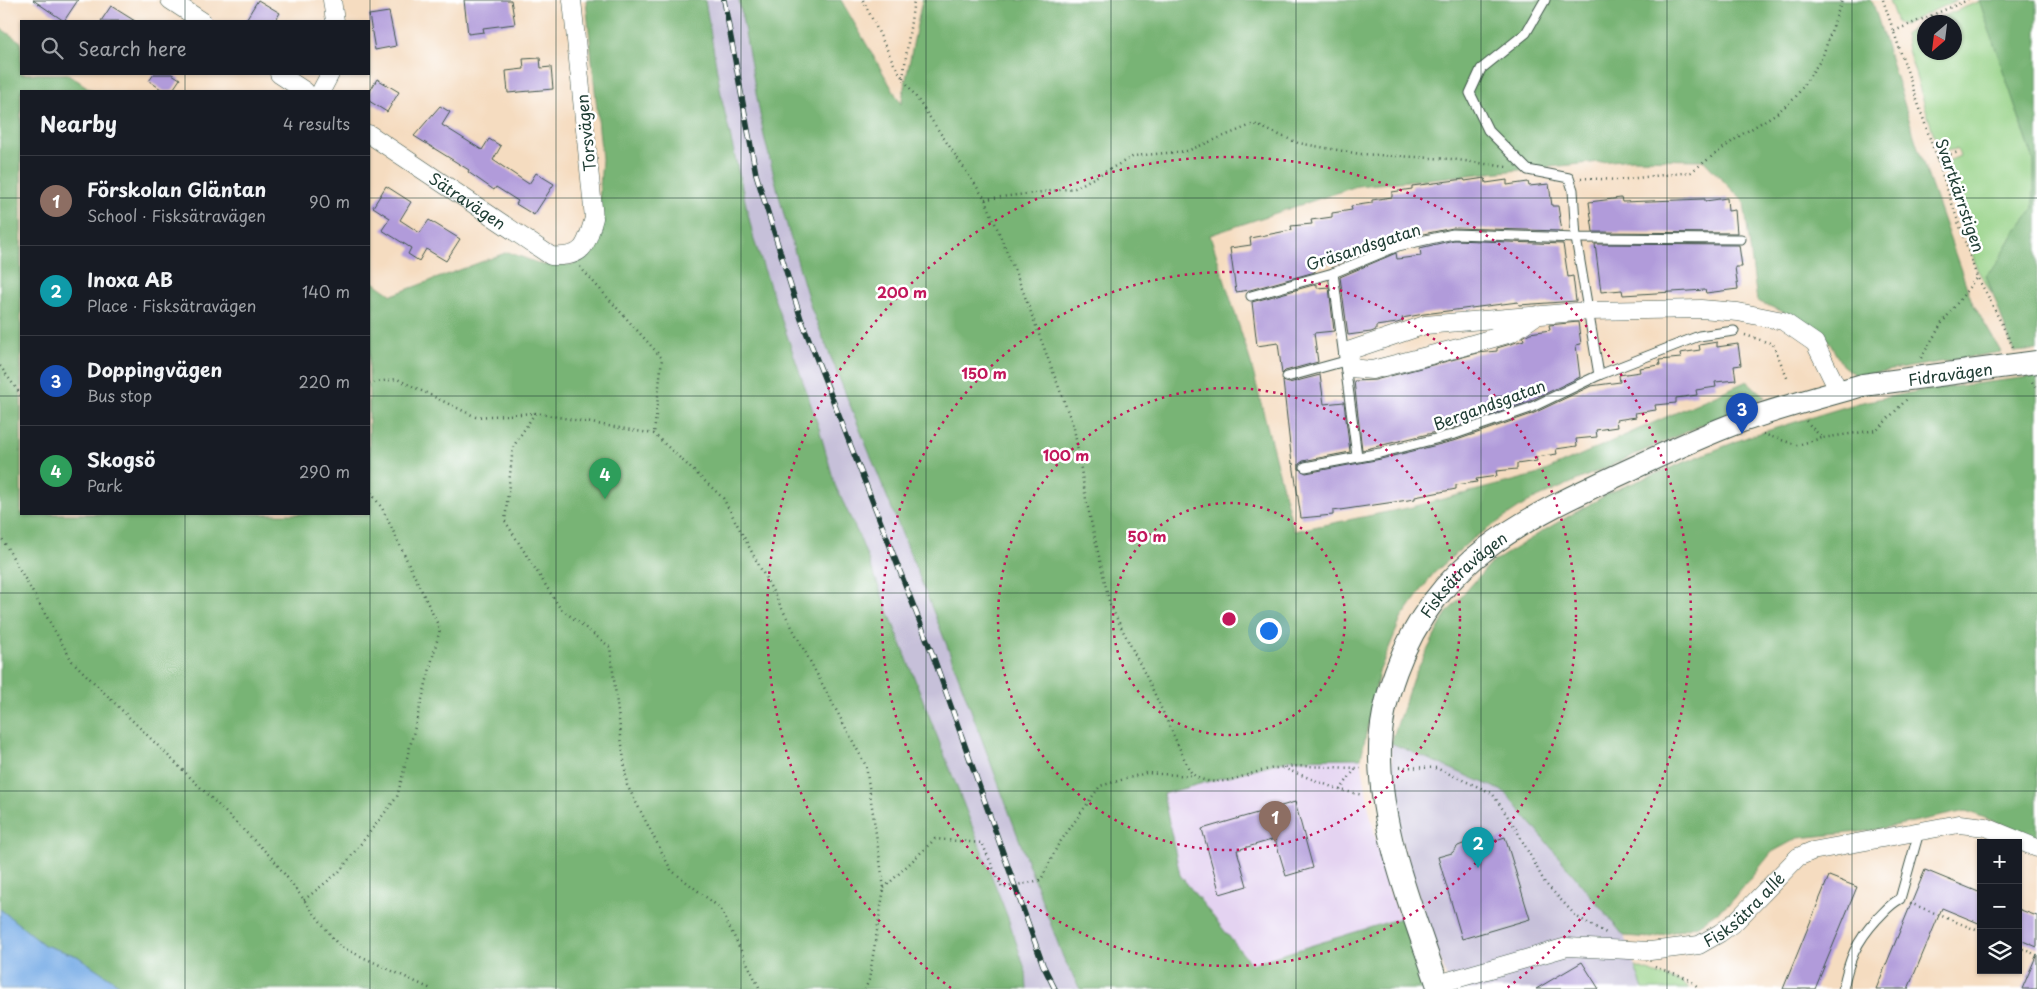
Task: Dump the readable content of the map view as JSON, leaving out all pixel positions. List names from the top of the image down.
{
  "streets": {
    "street": [
      "Torsvägen",
      "Sätravägen",
      "Fidravägen",
      "Fisksätravägen",
      "Fisksätra allé"
    ],
    "lane": ["Gräsandsgatan", "Bergandsgatan"],
    "path": ["Svartkärrstigen"]
  },
  "crossings": [
    ["Torsvägen", "Sätravägen"],
    ["Fidravägen", "Fisksätravägen"],
    ["Fisksätravägen", "Fisksätra allé"]
  ],
  "north": "bottom left",
  "page": {
    "search": "Search here",
    "heading": ["Nearby", "4 results"],
    "list": [
      {
        "mark": "1",
        "name": "Förskolan Gläntan",
        "note": "School · Fisksätravägen",
        "value": "90 m"
      },
      {
        "mark": "2",
        "name": "Inoxa AB",
        "note": "Place · Fisksätravägen",
        "value": "140 m"
      },
      {
        "mark": "3",
        "name": "Doppingvägen",
        "note": "Bus stop",
        "value": "220 m"
      },
      {
        "mark": "4",
        "name": "Skogsö",
        "note": "Park",
        "value": "290 m"
      }
    ],
    "pins": [
      "3",
      "4",
      "1",
      "2"
    ],
    "map_buttons": ["+", "−"]
  },
  "rings": [
    "200 m",
    "150 m",
    "100 m",
    "50 m"
  ]
}
